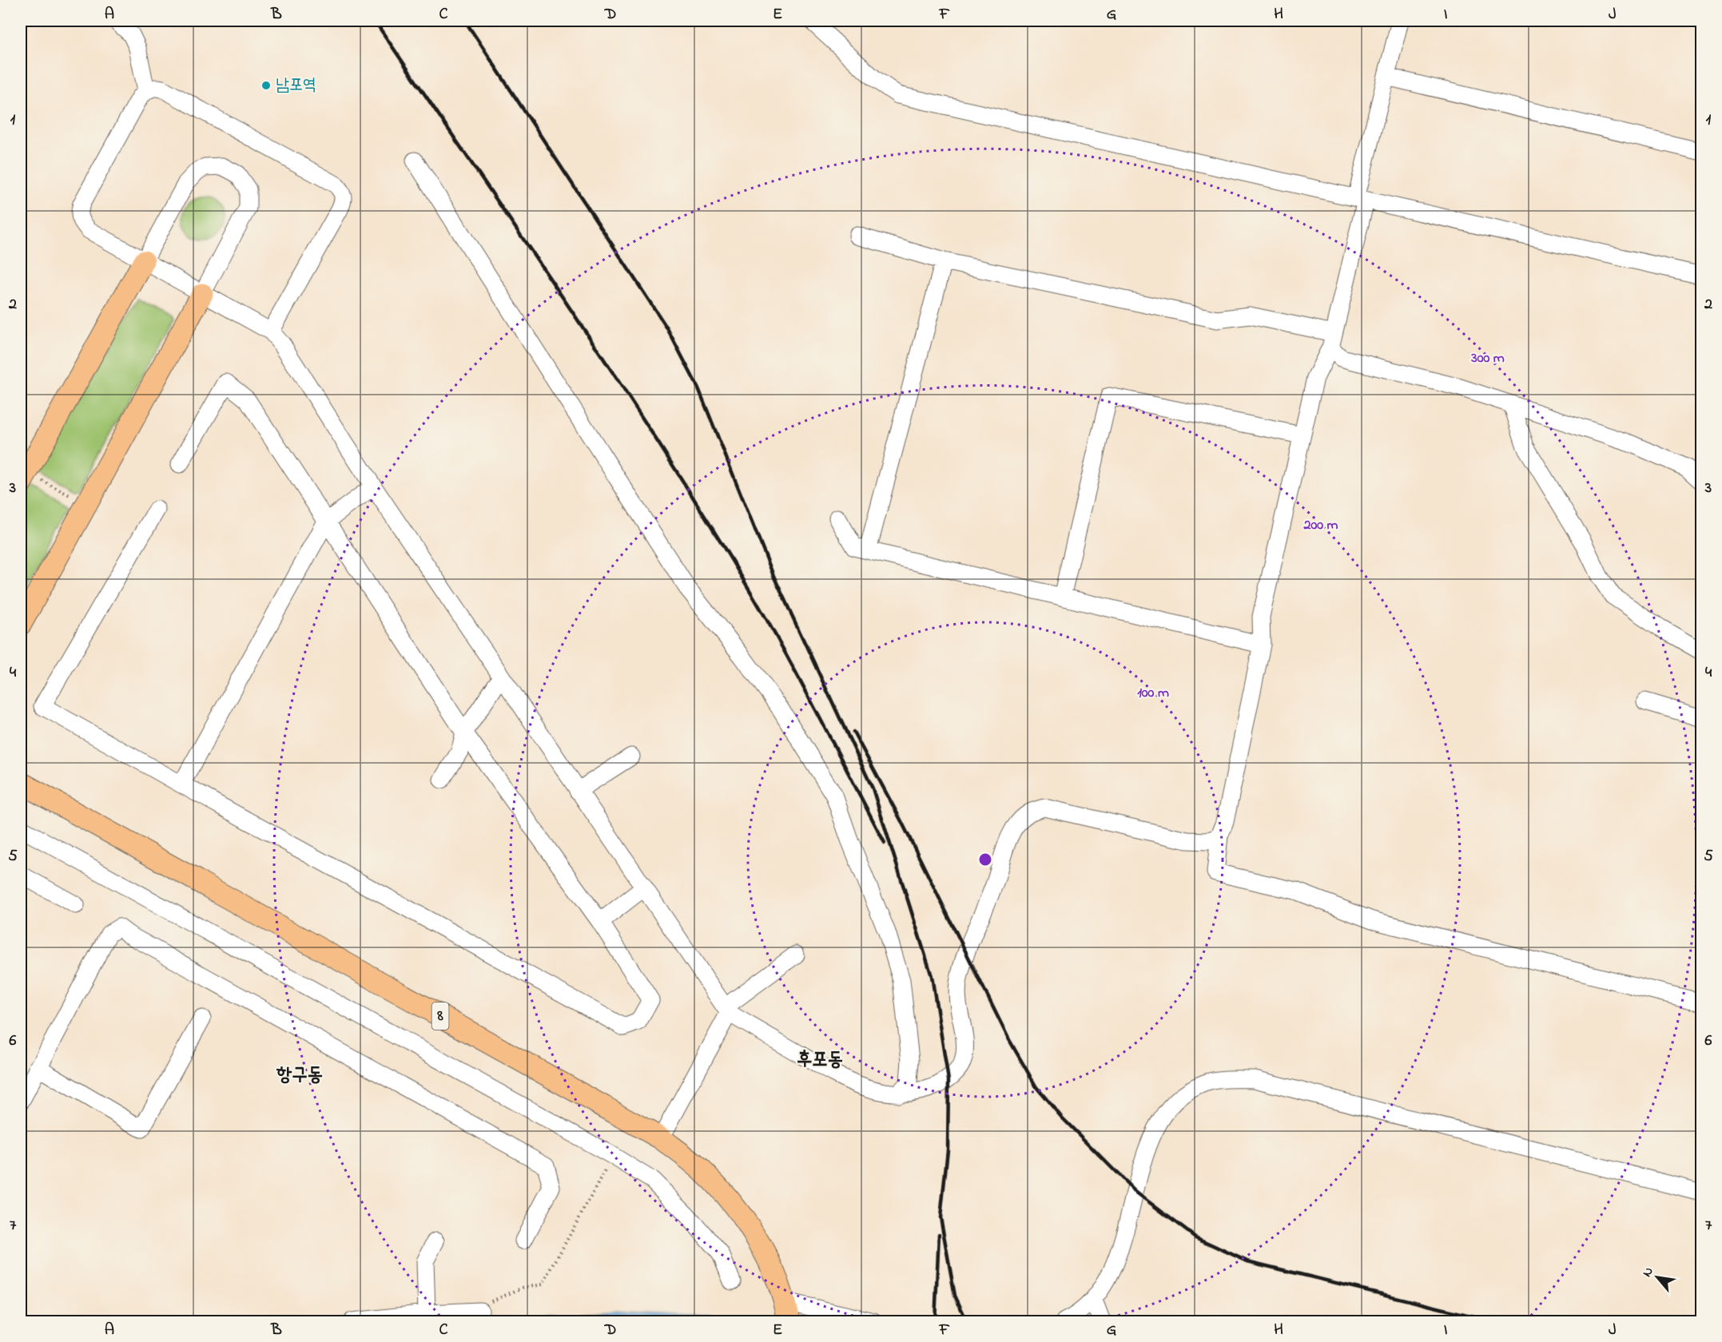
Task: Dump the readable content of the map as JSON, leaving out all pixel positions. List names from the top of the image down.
{
  "streets": {
    "main road": ["8"]
  },
  "districts": ["후포동", "항구동"],
  "places": ["남포역"],
  "north": "top left",
  "grid": {
    "columns": [
      "A",
      "B",
      "C",
      "D",
      "E",
      "F",
      "G",
      "H",
      "I",
      "J"
    ],
    "rows": [
      "1",
      "2",
      "3",
      "4",
      "5",
      "6",
      "7"
    ]
  },
  "rings": ["300 m", "200 m", "100 m"]
}
